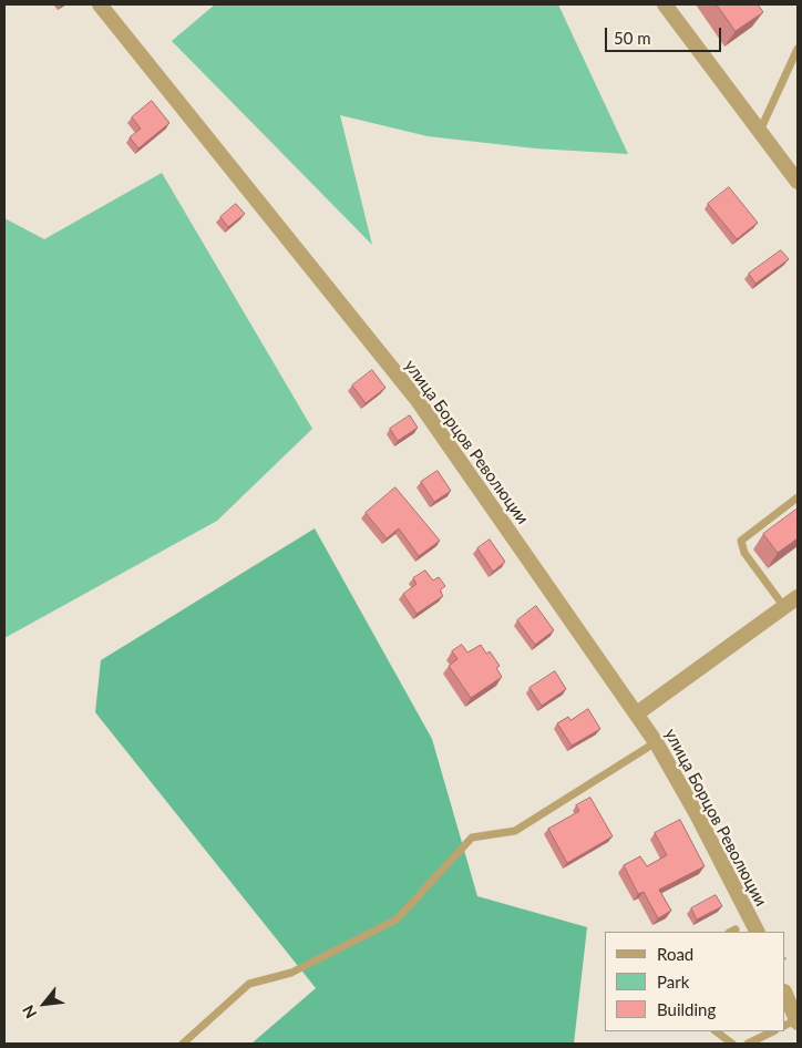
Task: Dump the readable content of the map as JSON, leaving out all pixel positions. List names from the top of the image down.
{
  "streets": {
    "street": ["улица Борцов Революции"]
  },
  "legend": ["Road", "Park", "Building"],
  "scale_bar": "50 m",
  "north": "bottom left"
}
